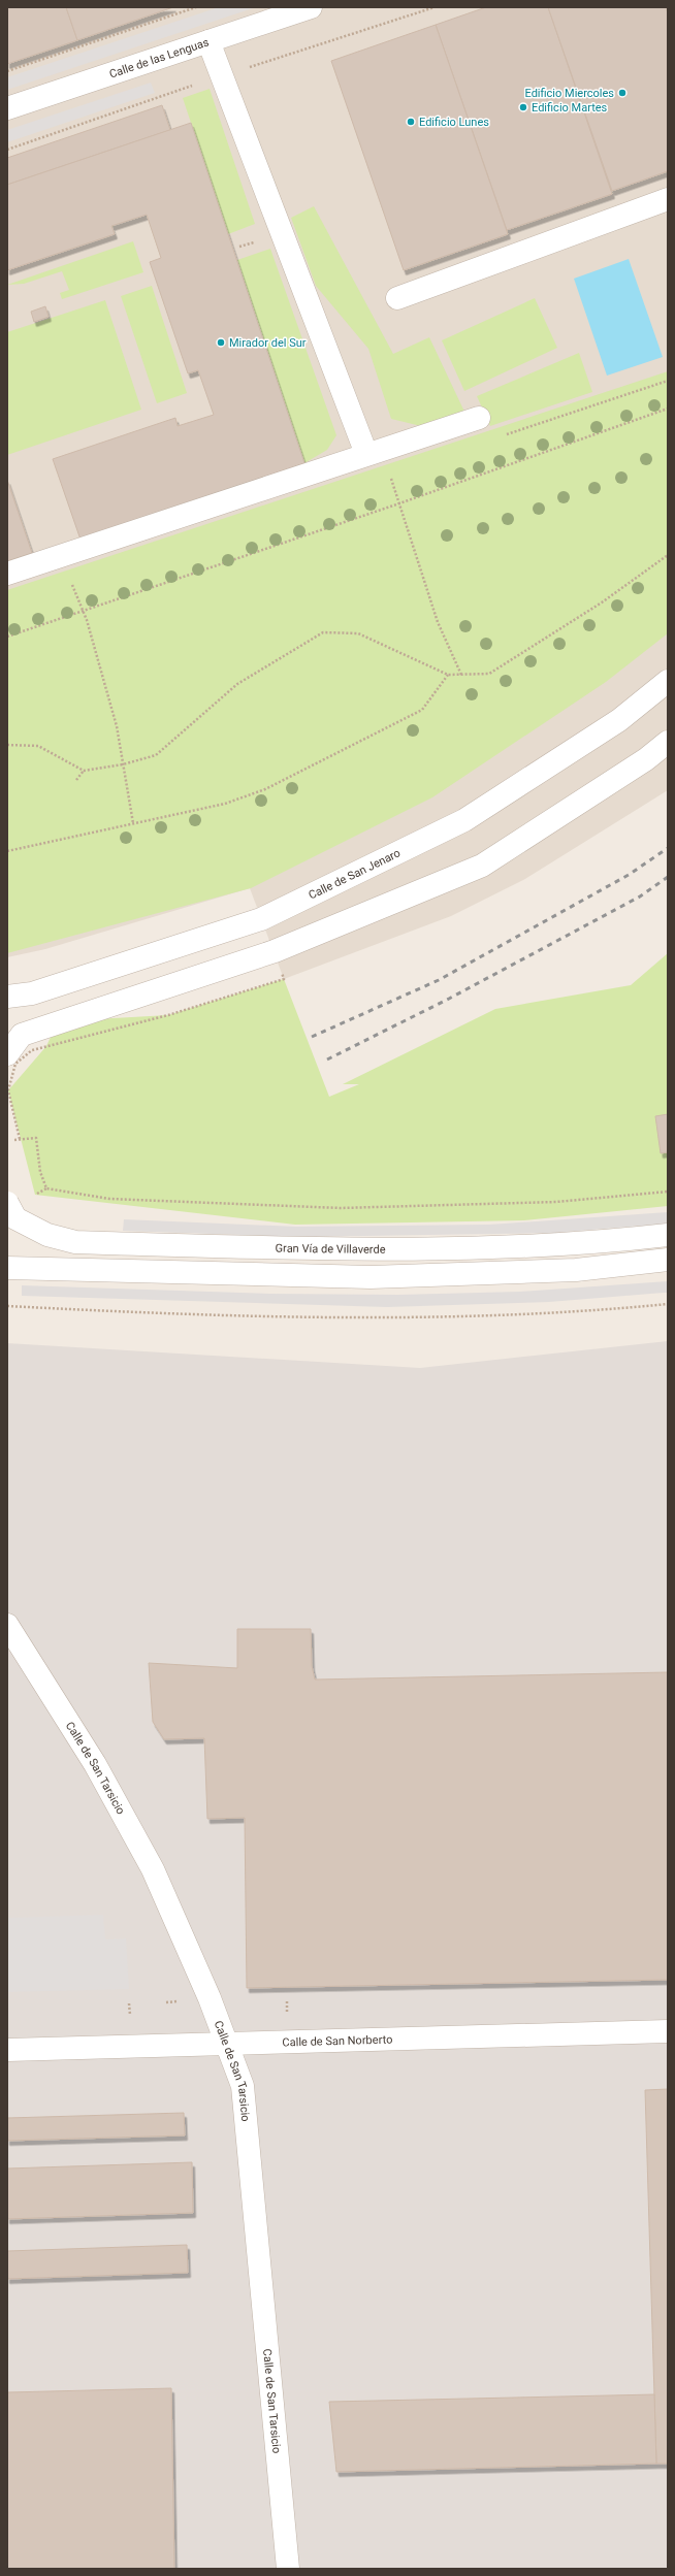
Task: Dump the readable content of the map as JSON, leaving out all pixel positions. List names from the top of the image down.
{
  "streets": {
    "street": [
      "Calle de las Lenguas",
      "Calle de San Jenaro",
      "Gran Vía de Villaverde",
      "Calle de San Tarsicio",
      "Calle de San Norberto"
    ]
  },
  "crossings": [
    ["Calle de San Tarsicio", "Calle de San Norberto"]
  ],
  "places": [
    "Edificio Miercoles",
    "Edificio Martes",
    "Edificio Lunes",
    "Mirador del Sur"
  ]
}
